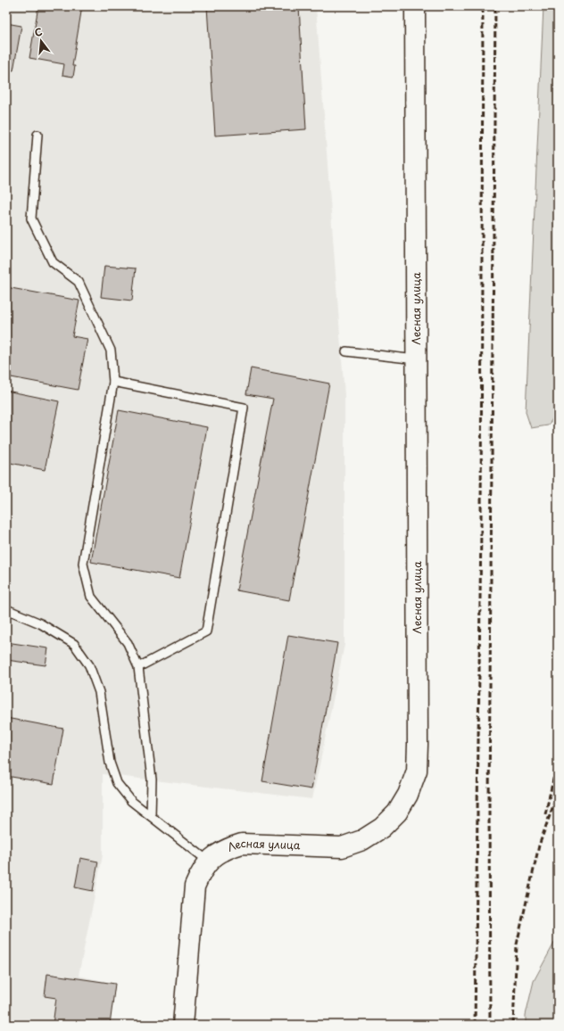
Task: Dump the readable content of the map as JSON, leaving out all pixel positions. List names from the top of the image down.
{
  "streets": {
    "street": ["Лесная улица"]
  },
  "north": "top"
}
